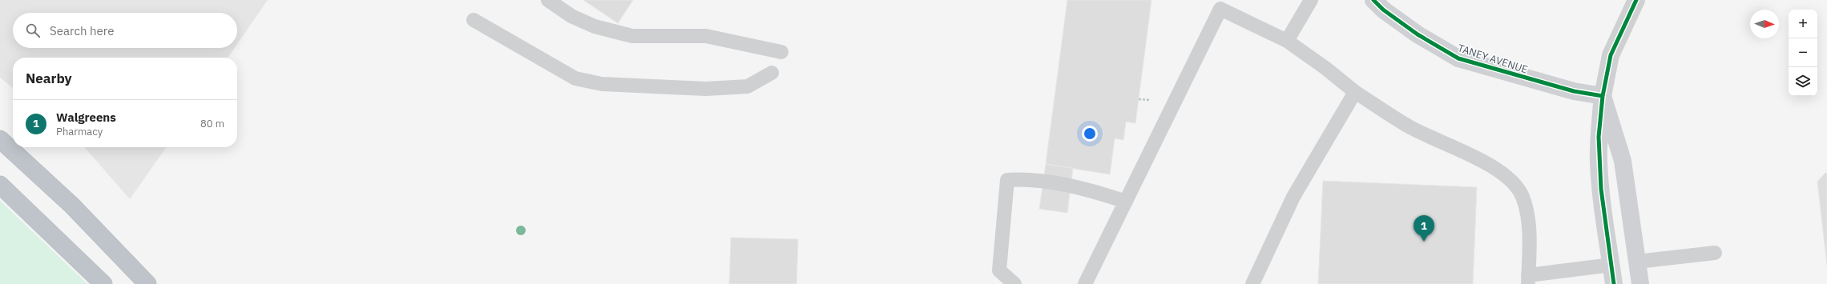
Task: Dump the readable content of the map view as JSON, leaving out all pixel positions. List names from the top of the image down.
{
  "streets": {
    "street": ["TANEY AVENUE"]
  },
  "north": "right",
  "page": {
    "map_buttons": ["+", "−"],
    "search": "Search here",
    "heading": "Nearby",
    "list": [
      {
        "mark": "1",
        "name": "Walgreens",
        "note": "Pharmacy",
        "value": "80 m"
      }
    ],
    "pins": "1"
  }
}
